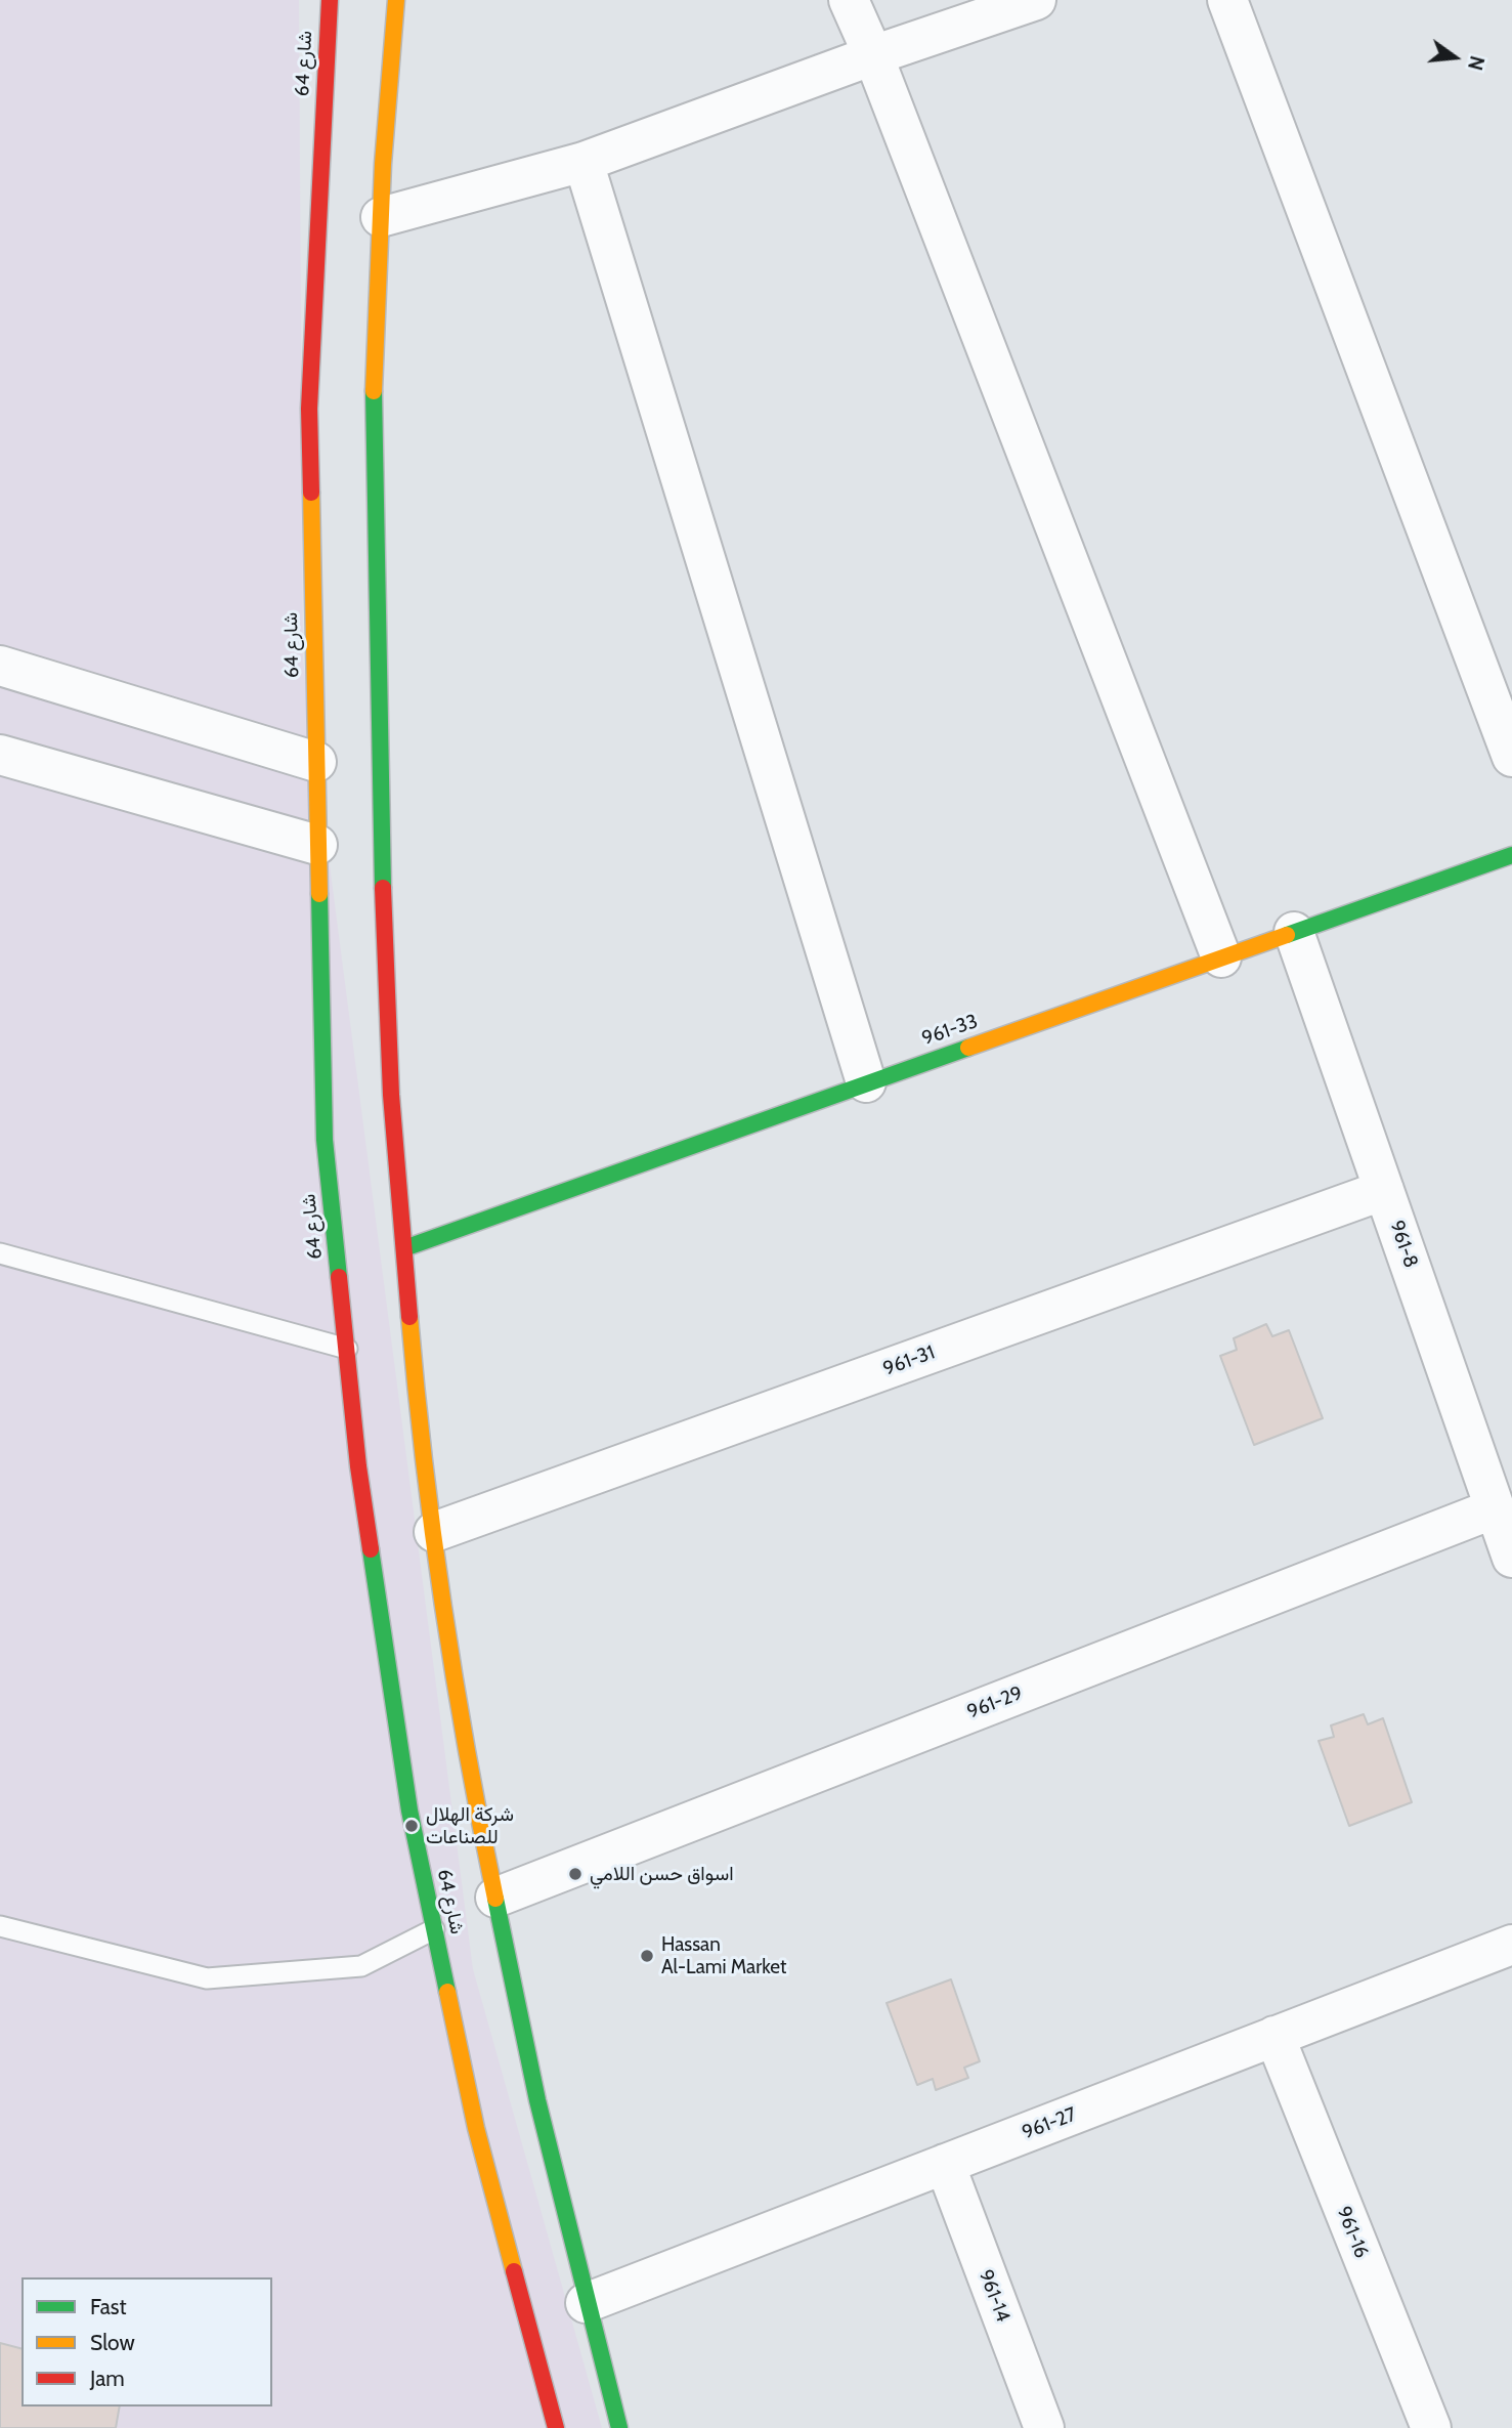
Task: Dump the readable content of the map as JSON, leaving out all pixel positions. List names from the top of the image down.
{
  "streets": {
    "main road": ["شارع 64", "961-33"],
    "street": [
      "961-8",
      "961-31",
      "961-29",
      "961-27",
      "961-16",
      "961-14"
    ]
  },
  "crossings": [
    ["961-33", "961-8"],
    ["961-8", "961-31"],
    ["961-8", "961-29"],
    ["961-27", "961-16"],
    ["961-27", "961-14"]
  ],
  "places": ["شركة الهلال للصناعات", "اسواق حسن اللامي", "Hassan Al-Lami Market"],
  "legend": ["Fast", "Slow", "Jam"],
  "north": "right"
}
